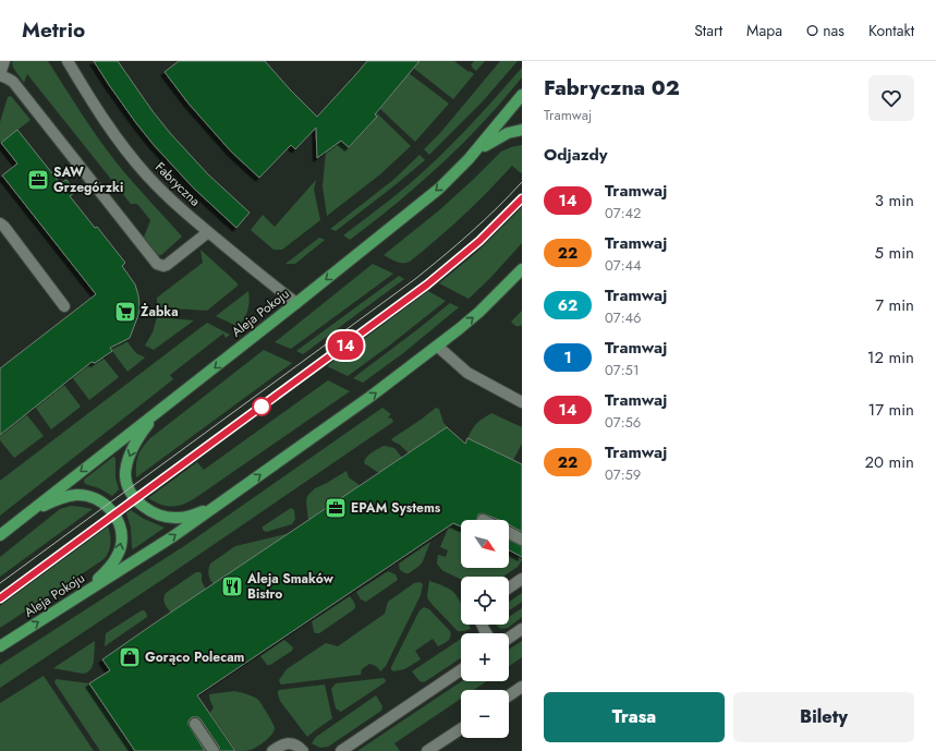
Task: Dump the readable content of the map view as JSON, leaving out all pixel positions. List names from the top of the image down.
{
  "streets": {
    "main road": ["Aleja Pokoju"],
    "street": ["Fabryczna"]
  },
  "crossings": [
    ["Fabryczna", "Aleja Pokoju"]
  ],
  "places": {
    "office": ["SAW Grzegórzki", "EPAM Systems"],
    "supermarket": ["Żabka"],
    "restaurant": ["Aleja Smaków Bistro"],
    "shop": ["Gorąco Polecam"]
  },
  "lines": ["tram line 14"],
  "north": "bottom right",
  "page": {
    "header": "Metrio",
    "nav": [
      "Start",
      "Mapa",
      "O nas",
      "Kontakt"
    ],
    "on_map": "14",
    "heading": [
      ["Fabryczna 02", "Tramwaj"],
      "Odjazdy"
    ],
    "list": [
      {
        "mark": "14",
        "name": "Tramwaj",
        "note": "07:42",
        "value": "3 min"
      },
      {
        "mark": "22",
        "name": "Tramwaj",
        "note": "07:44",
        "value": "5 min"
      },
      {
        "mark": "62",
        "name": "Tramwaj",
        "note": "07:46",
        "value": "7 min"
      },
      {
        "mark": "1",
        "name": "Tramwaj",
        "note": "07:51",
        "value": "12 min"
      },
      {
        "mark": "14",
        "name": "Tramwaj",
        "note": "07:56",
        "value": "17 min"
      },
      {
        "mark": "22",
        "name": "Tramwaj",
        "note": "07:59",
        "value": "20 min"
      }
    ],
    "map_buttons": ["+", "−"],
    "buttons": ["Trasa", "Bilety"]
  }
}
